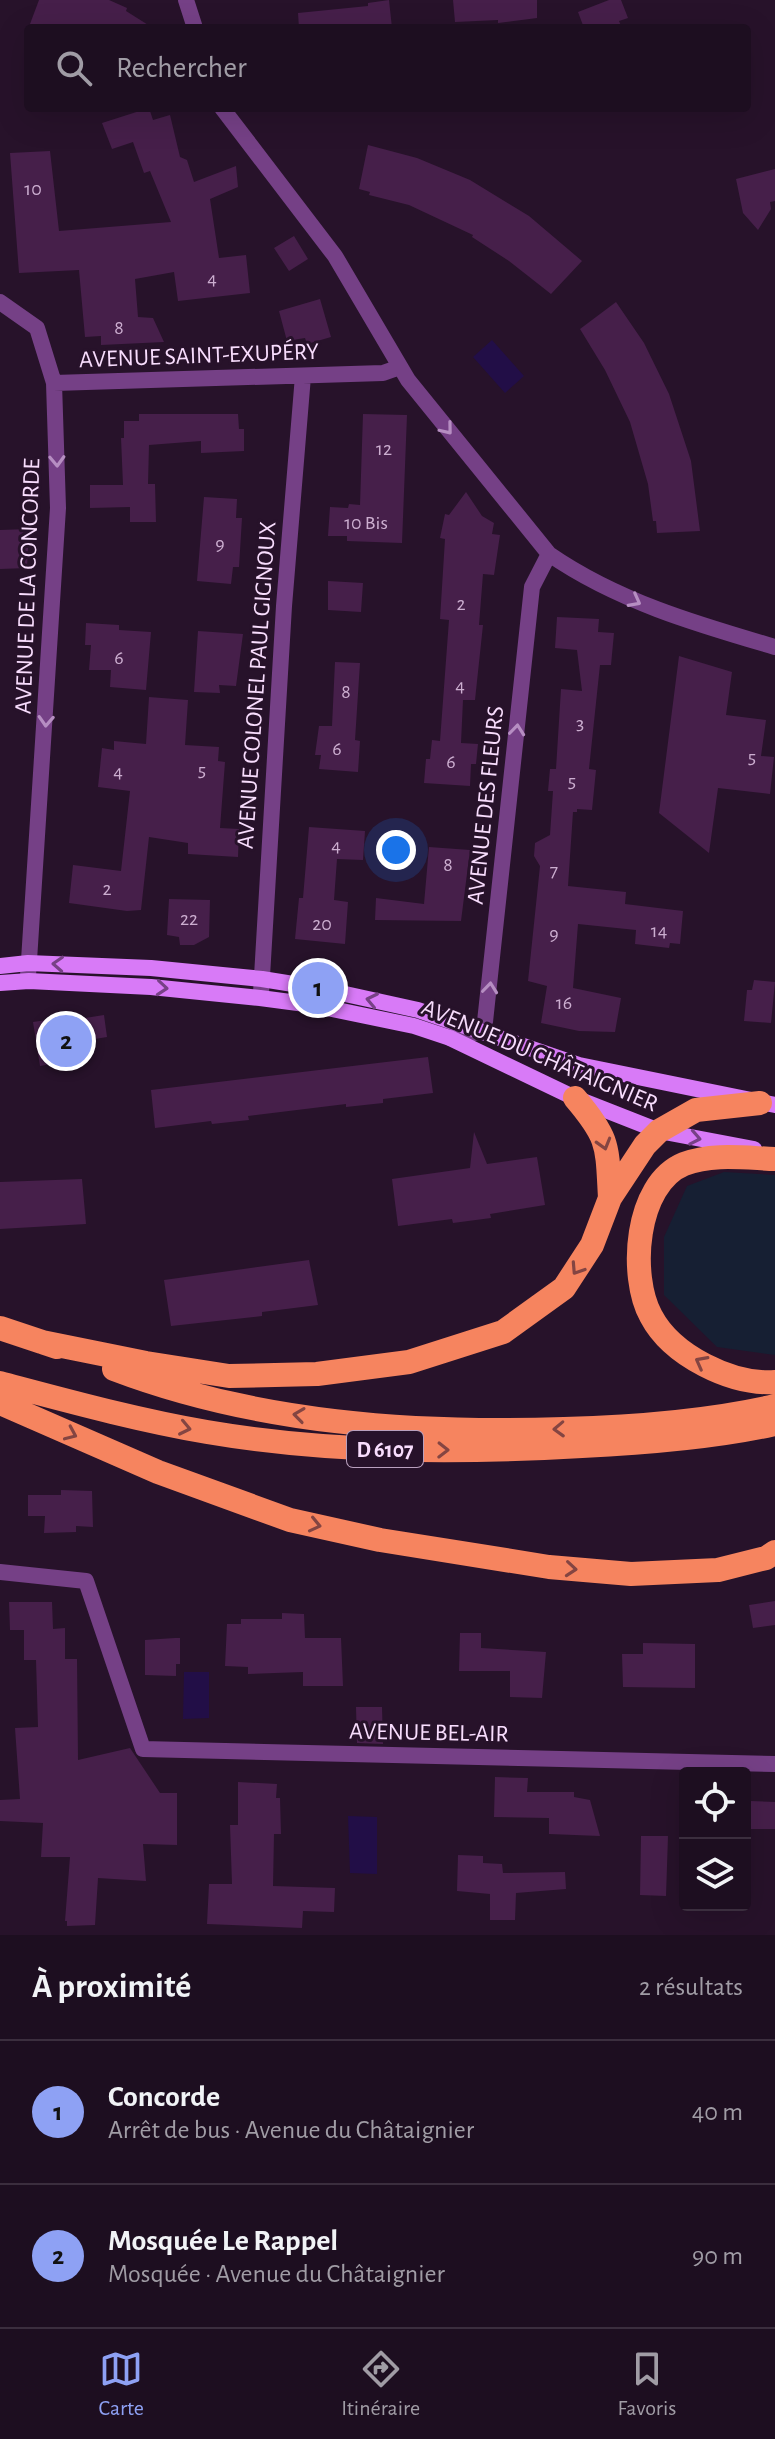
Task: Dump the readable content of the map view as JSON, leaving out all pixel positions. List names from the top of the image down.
{
  "streets": {
    "highway": ["D 6107"],
    "street": [
      "AVENUE SAINT-EXUPÉRY",
      "AVENUE DE LA CONCORDE",
      "AVENUE COLONEL PAUL GIGNOUX",
      "AVENUE DES FLEURS",
      "AVENUE DU CHÂTAIGNIER",
      "AVENUE BEL-AIR"
    ]
  },
  "crossings": [
    ["AVENUE SAINT-EXUPÉRY", "AVENUE DE LA CONCORDE"],
    ["AVENUE SAINT-EXUPÉRY", "AVENUE COLONEL PAUL GIGNOUX"],
    ["AVENUE DE LA CONCORDE", "AVENUE DU CHÂTAIGNIER"],
    ["AVENUE COLONEL PAUL GIGNOUX", "AVENUE DU CHÂTAIGNIER"],
    ["AVENUE DES FLEURS", "AVENUE DU CHÂTAIGNIER"]
  ],
  "one_way": ["AVENUE DE LA CONCORDE", "AVENUE DES FLEURS"],
  "house_numbers": [
    "10",
    "4",
    "8",
    "12",
    "10 Bis",
    "9",
    "2",
    "6",
    "4",
    "8",
    "3",
    "6",
    "5",
    "6",
    "5",
    "4",
    "5",
    "4",
    "8",
    "7",
    "2",
    "22",
    "20",
    "14",
    "9",
    "16"
  ],
  "page": {
    "search": "Rechercher",
    "pins": ["1", "2"],
    "heading": ["À proximité", "2 résultats"],
    "list": [
      {
        "mark": "1",
        "name": "Concorde",
        "note": "Arrêt de bus · Avenue du Châtaignier",
        "value": "40 m"
      },
      {
        "mark": "2",
        "name": "Mosquée Le Rappel",
        "note": "Mosquée · Avenue du Châtaignier",
        "value": "90 m"
      }
    ],
    "nav": ["Carte", "Itinéraire", "Favoris"]
  }
}
